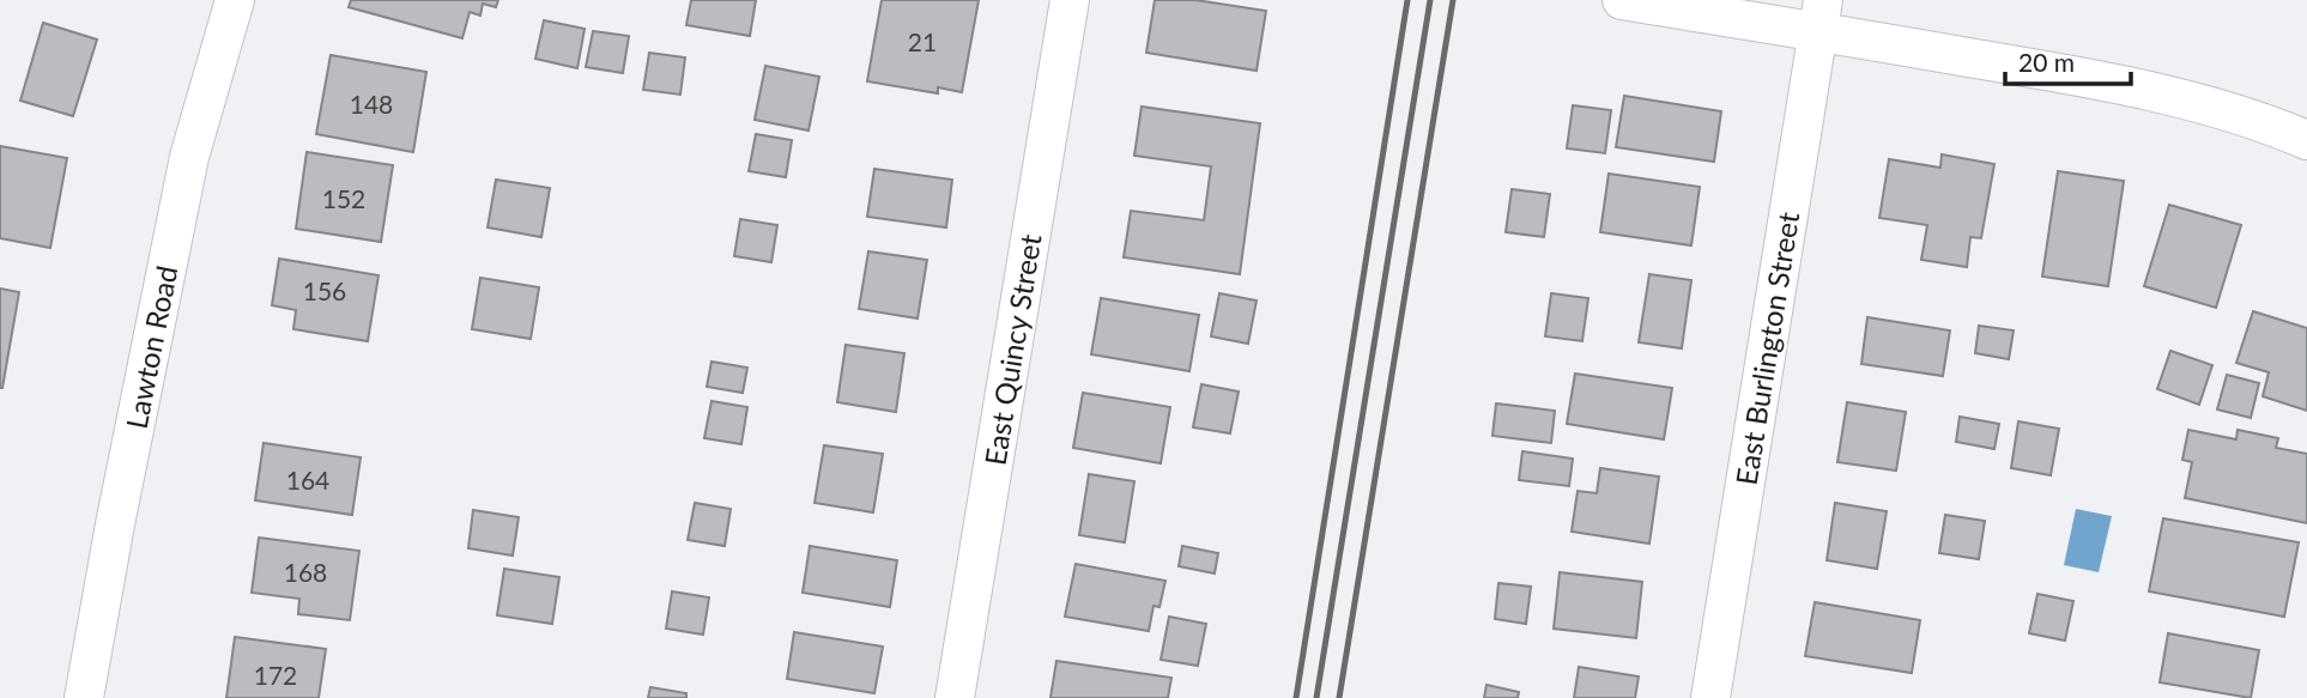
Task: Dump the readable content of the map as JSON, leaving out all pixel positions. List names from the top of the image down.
{
  "streets": {
    "street": ["Lawton Road", "East Burlington Street", "East Quincy Street"]
  },
  "house_numbers": [
    "21",
    "148",
    "152",
    "156",
    "164",
    "168",
    "172"
  ],
  "scale_bar": "20 m"
}
